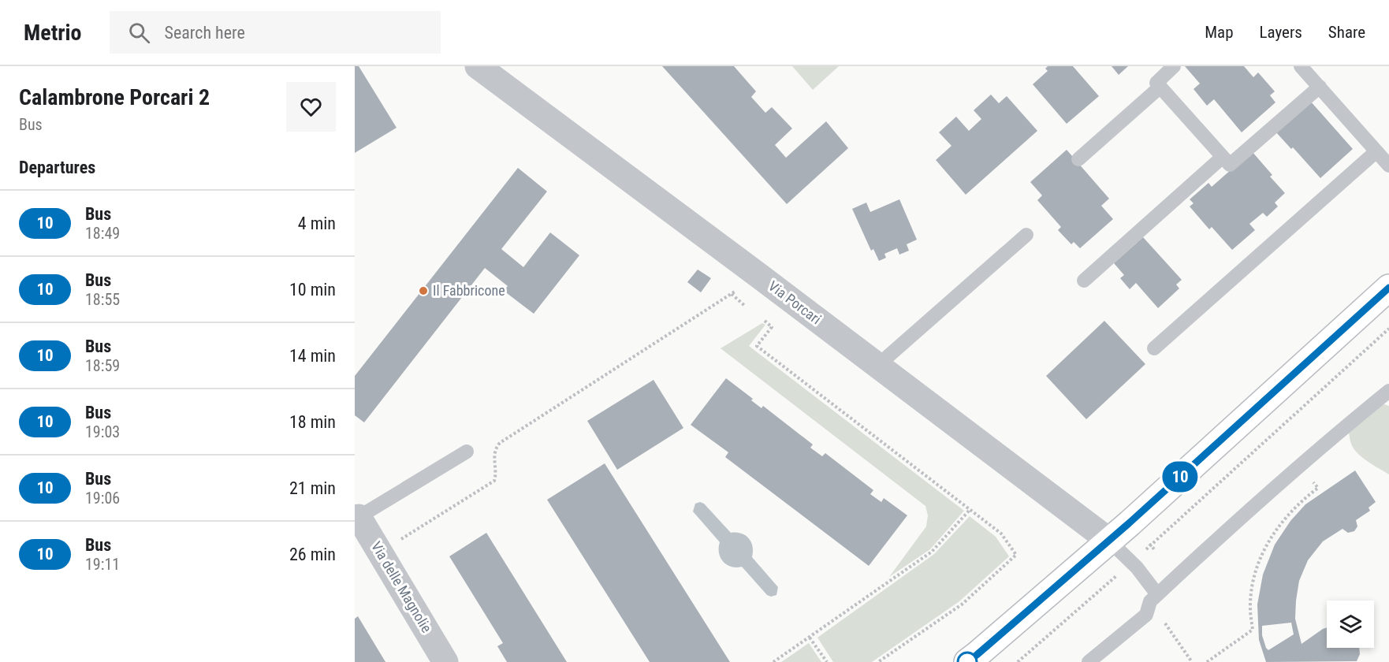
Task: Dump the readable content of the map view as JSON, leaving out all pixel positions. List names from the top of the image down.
{
  "streets": {
    "street": ["Via Porcari", "Via delle Magnolie"]
  },
  "places": ["Il Fabbricone"],
  "lines": ["bus line 10"],
  "page": {
    "header": "Metrio",
    "search": "Search here",
    "nav": ["Map", "Layers", "Share"],
    "heading": [
      ["Calambrone Porcari 2", "Bus"],
      "Departures"
    ],
    "on_map": "10",
    "list": [
      {
        "mark": "10",
        "name": "Bus",
        "note": "18:49",
        "value": "4 min"
      },
      {
        "mark": "10",
        "name": "Bus",
        "note": "18:55",
        "value": "10 min"
      },
      {
        "mark": "10",
        "name": "Bus",
        "note": "18:59",
        "value": "14 min"
      },
      {
        "mark": "10",
        "name": "Bus",
        "note": "19:03",
        "value": "18 min"
      },
      {
        "mark": "10",
        "name": "Bus",
        "note": "19:06",
        "value": "21 min"
      },
      {
        "mark": "10",
        "name": "Bus",
        "note": "19:11",
        "value": "26 min"
      }
    ]
  }
}
